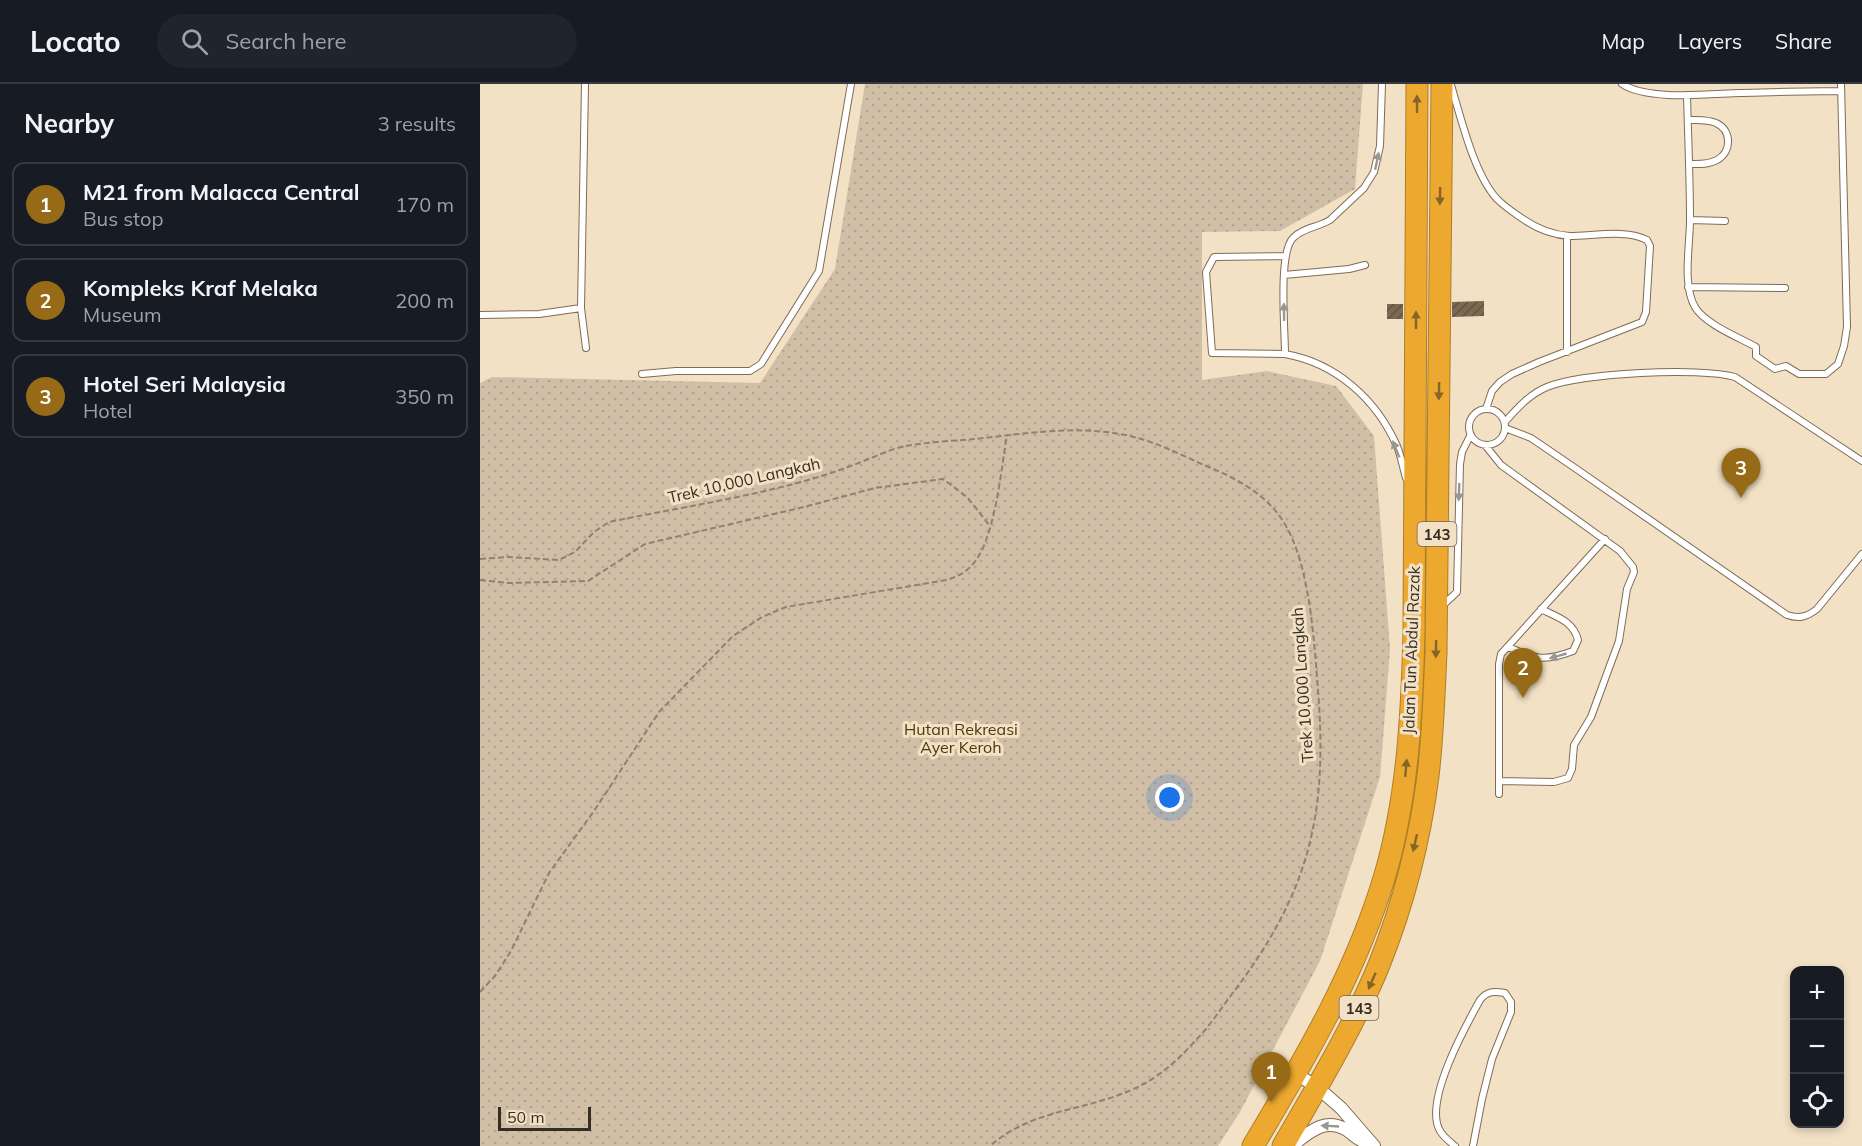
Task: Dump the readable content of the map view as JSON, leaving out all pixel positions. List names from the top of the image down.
{
  "streets": {
    "highway": ["143", "Jalan Tun Abdul Razak"],
    "path": ["Trek 10,000 Langkah"]
  },
  "parks": ["Hutan Rekreasi Ayer Keroh"],
  "scale_bar": "50 m",
  "page": {
    "header": "Locato",
    "search": "Search here",
    "nav": ["Map", "Layers", "Share"],
    "heading": ["Nearby", "3 results"],
    "list": [
      {
        "mark": "1",
        "name": "M21 from Malacca Central",
        "note": "Bus stop",
        "value": "170 m"
      },
      {
        "mark": "2",
        "name": "Kompleks Kraf Melaka",
        "note": "Museum",
        "value": "200 m"
      },
      {
        "mark": "3",
        "name": "Hotel Seri Malaysia",
        "note": "Hotel",
        "value": "350 m"
      }
    ],
    "pins": ["3", "2", "1"],
    "map_buttons": ["+", "−"],
    "scale": "50 m"
  }
}
